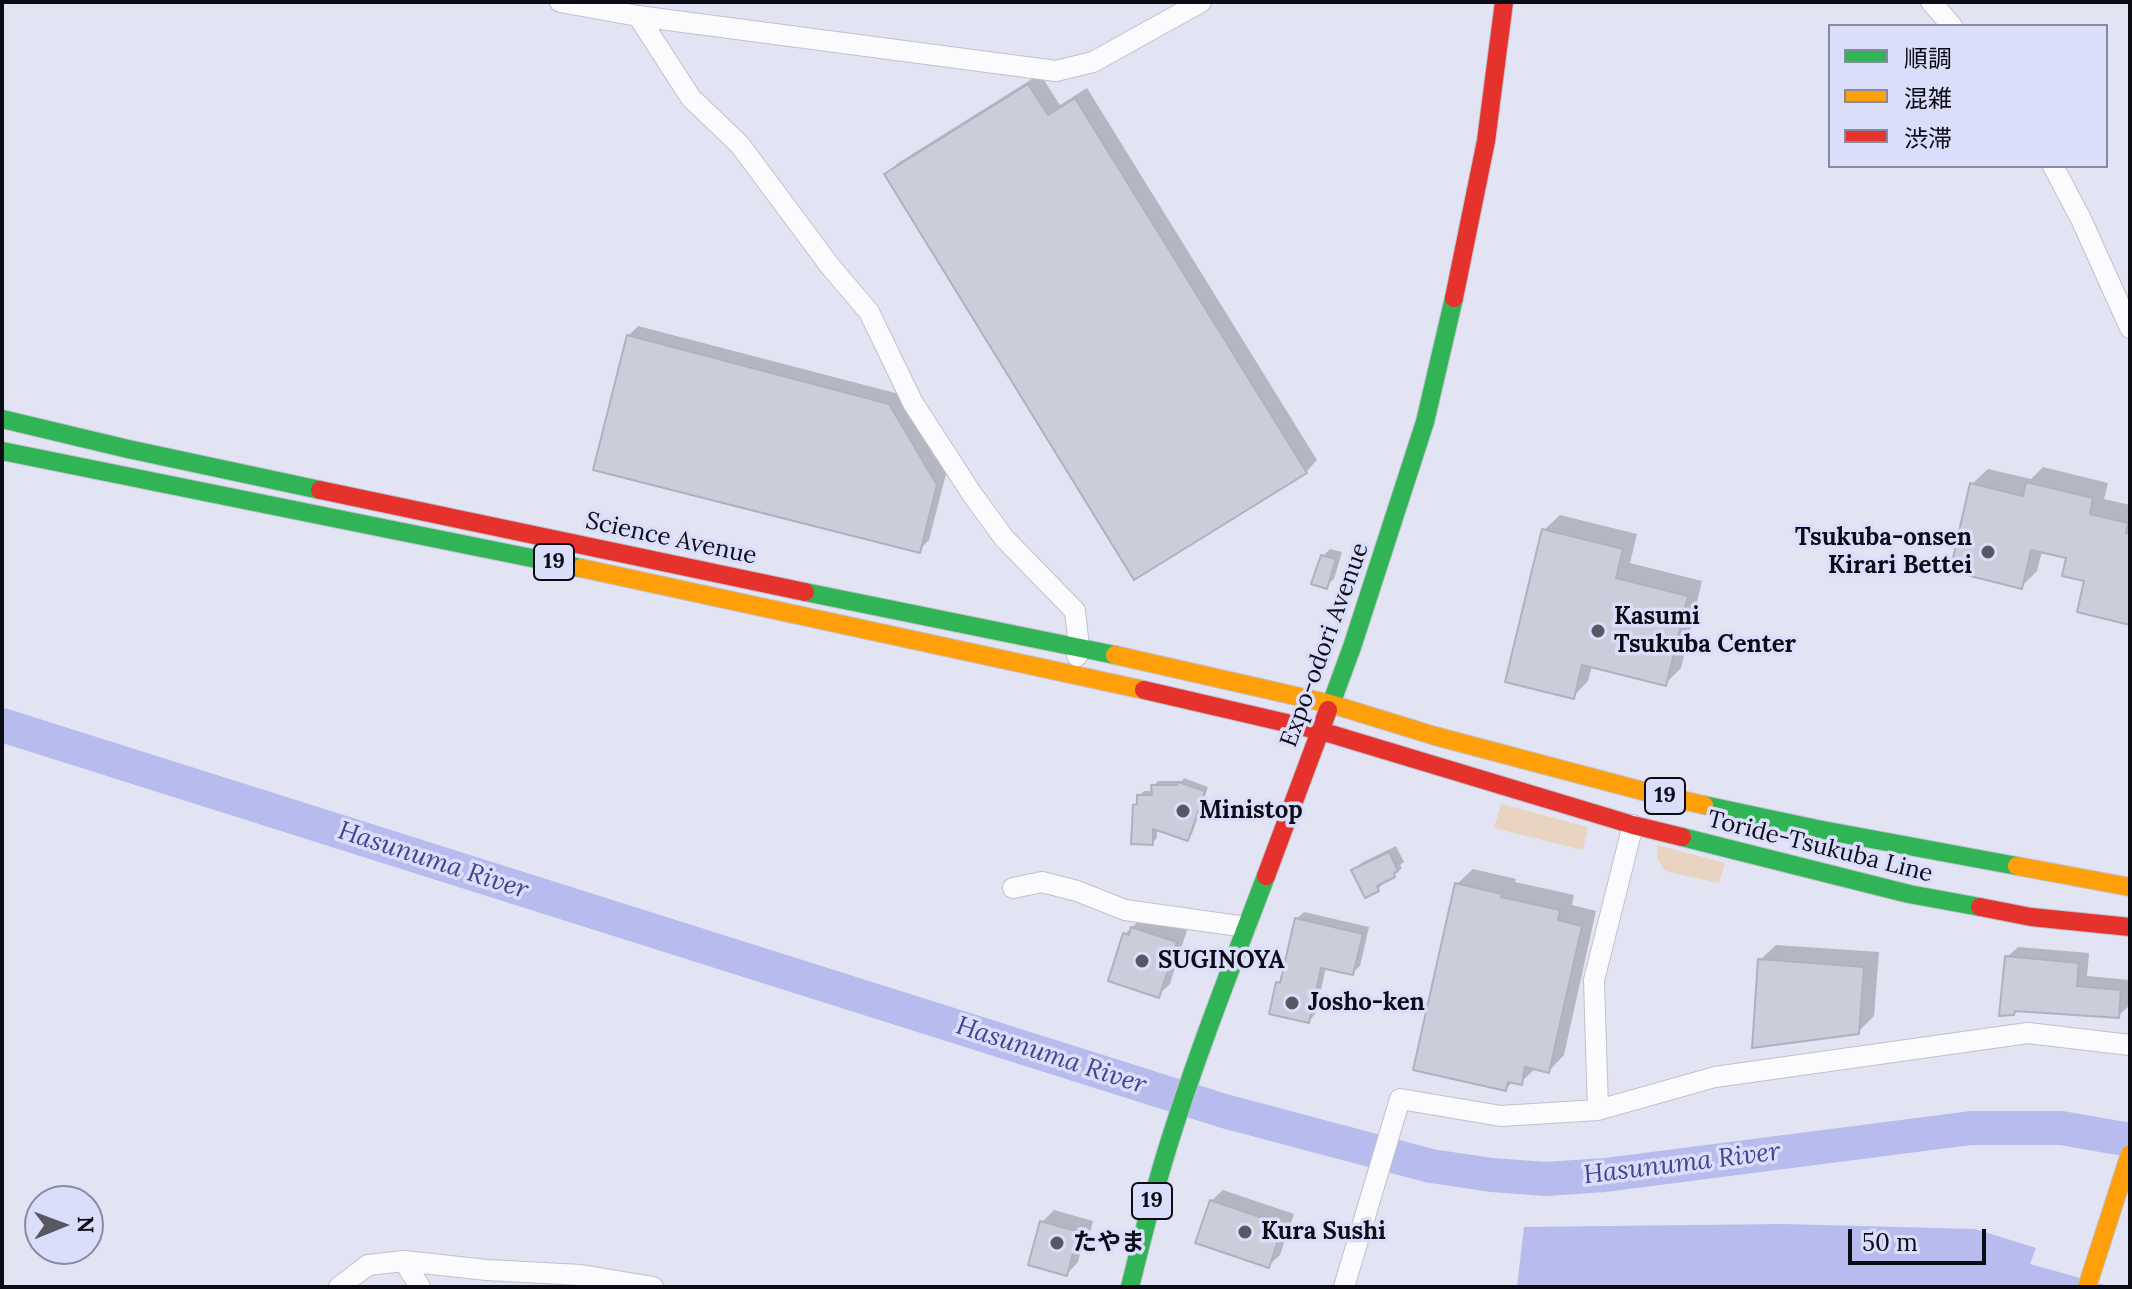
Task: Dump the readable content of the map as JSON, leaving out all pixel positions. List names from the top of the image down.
{
  "streets": {
    "main road": [
      "Science Avenue",
      "19",
      "Expo-odori Avenue",
      "Toride-Tsukuba Line"
    ]
  },
  "crossings": [
    ["Science Avenue", "Expo-odori Avenue"],
    ["Science Avenue", "Toride-Tsukuba Line"],
    ["Expo-odori Avenue", "Toride-Tsukuba Line"]
  ],
  "water": ["Hasunuma River"],
  "places": [
    "Tsukuba-onsen Kirari Bettei",
    "Kasumi Tsukuba Center",
    "Ministop",
    "SUGINOYA",
    "Josho-ken",
    "Kura Sushi",
    "たやま"
  ],
  "legend": ["順調", "混雑", "渋滞"],
  "scale_bar": "50 m",
  "north": "right"
}
